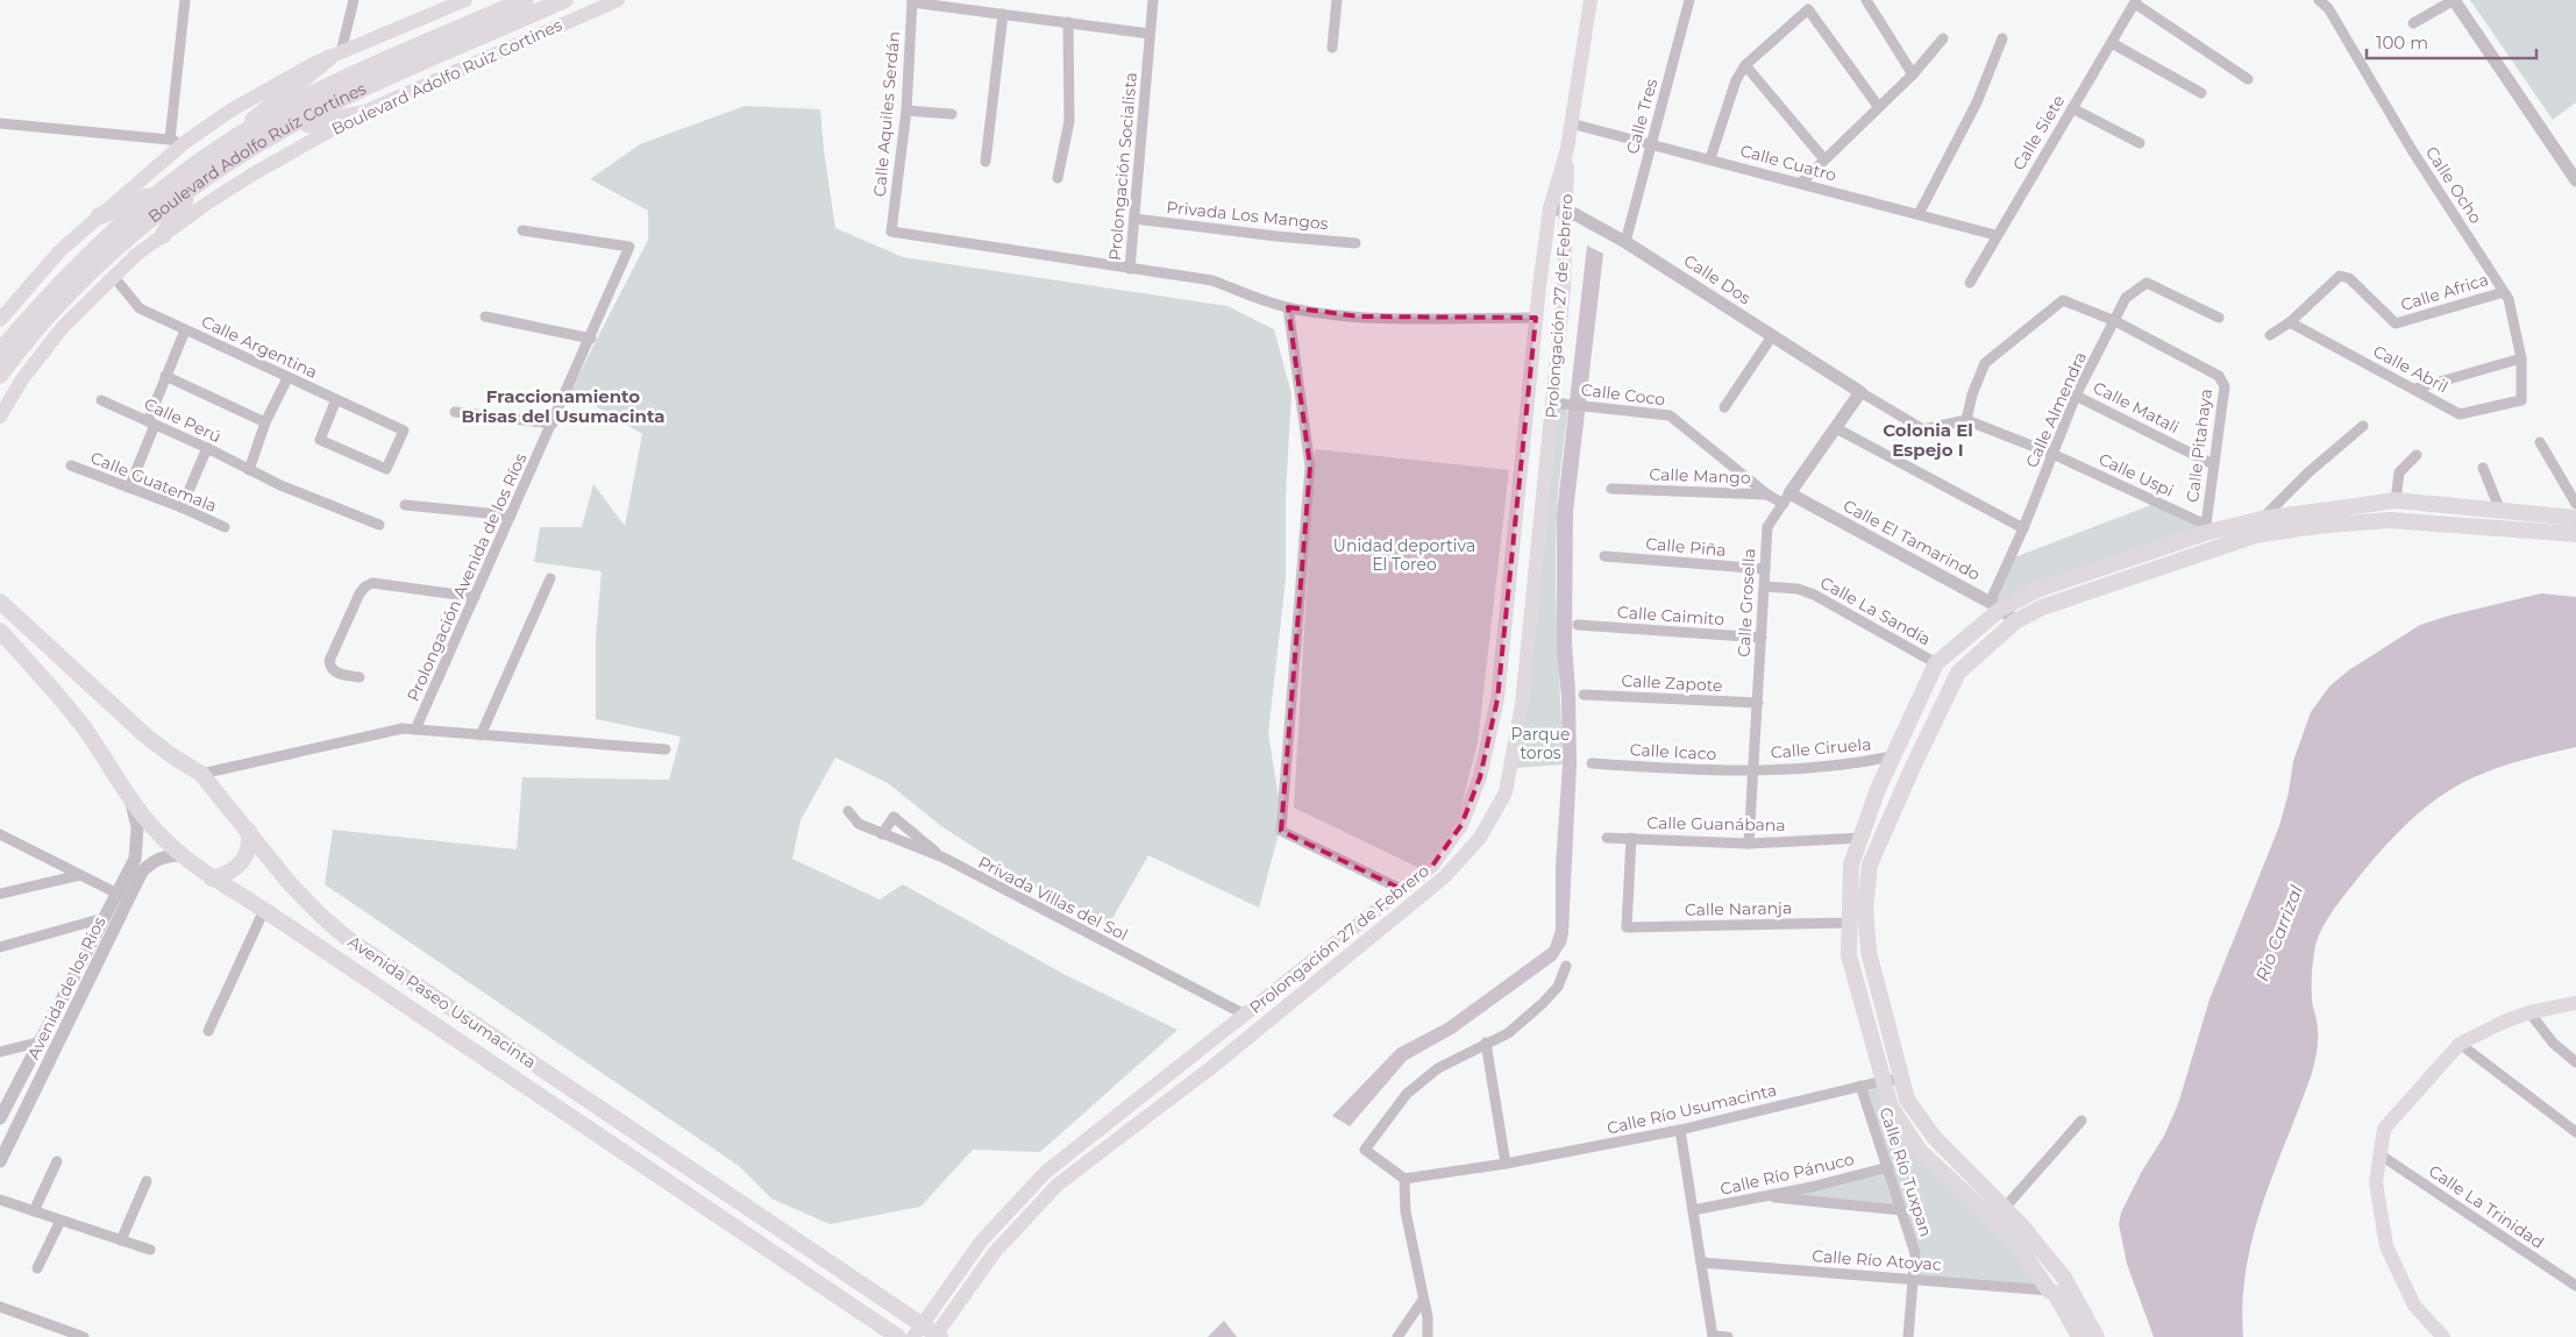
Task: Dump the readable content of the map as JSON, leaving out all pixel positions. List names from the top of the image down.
{
  "streets": {
    "highway": ["Boulevard Adolfo Ruíz Cortines"],
    "main road": ["Boulevard Adolfo Ruiz Cortines", "Prolongación 27 de Febrero", "Avenida Paseo Usumacinta"],
    "street": [
      "Calle Aquiles Serdán",
      "Calle Tres",
      "Calle Siete",
      "Calle Cuatro",
      "Prolongación Socialista",
      "Calle Ocho",
      "Privada Los Mangos",
      "Calle Dos",
      "Calle Africa",
      "Calle Argentina",
      "Calle Abril",
      "Calle Coco",
      "Calle Matali",
      "Calle Almendra",
      "Calle Perú",
      "Calle Pitahaya",
      "Calle Uspi",
      "Calle Mango",
      "Calle Guatemala",
      "Calle El Tamarindo",
      "Calle Piña",
      "Prolongación Avenida de los Ríos",
      "Calle Grosella",
      "Calle La Sandía",
      "Calle Caimito",
      "Calle Zapote",
      "Calle Ciruela",
      "Calle Icaco",
      "Calle Guanábana",
      "Privada Villas del Sol",
      "Calle Naranja",
      "Avenida de los Rios",
      "Calle Río Usumacinta",
      "Calle Río Tuxpan",
      "Calle Río Pánuco",
      "Calle La Trinidad",
      "Calle Río Atoyac"
    ]
  },
  "crossings": [
    ["Boulevard Adolfo Ruiz Cortines", "Calle Argentina"],
    ["Calle Aquiles Serdán", "Prolongación Socialista"],
    ["Calle Tres", "Calle Cuatro"],
    ["Calle Tres", "Calle Dos"],
    ["Calle Siete", "Calle Cuatro"],
    ["Prolongación Socialista", "Privada Los Mangos"],
    ["Calle Ocho", "Calle Africa"],
    ["Calle Ocho", "Calle Abril"],
    ["Calle Dos", "Prolongación 27 de Febrero"],
    ["Calle Dos", "Calle Grosella"],
    ["Calle Africa", "Calle Abril"],
    ["Prolongación 27 de Febrero", "Calle Coco"],
    ["Prolongación 27 de Febrero", "Privada Villas del Sol"],
    ["Prolongación 27 de Febrero", "Avenida Paseo Usumacinta"],
    ["Calle Coco", "Calle Mango"],
    ["Calle Matali", "Calle Almendra"],
    ["Calle Matali", "Calle Pitahaya"],
    ["Calle Almendra", "Calle Pitahaya"],
    ["Calle Almendra", "Calle Uspi"],
    ["Calle Almendra", "Calle El Tamarindo"],
    ["Calle Pitahaya", "Calle Uspi"],
    ["Calle Mango", "Calle El Tamarindo"],
    ["Calle Mango", "Calle Grosella"],
    ["Calle El Tamarindo", "Calle Grosella"],
    ["Calle Piña", "Calle Grosella"],
    ["Calle Grosella", "Calle La Sandía"],
    ["Calle Grosella", "Calle Caimito"],
    ["Calle Grosella", "Calle Zapote"],
    ["Calle Grosella", "Calle Ciruela"],
    ["Calle Grosella", "Calle Icaco"],
    ["Calle Grosella", "Calle Guanábana"],
    ["Calle Ciruela", "Calle Icaco"],
    ["Calle Guanábana", "Calle Naranja"],
    ["Avenida de los Rios", "Avenida Paseo Usumacinta"],
    ["Calle Río Usumacinta", "Calle Río Tuxpan"],
    ["Calle Río Tuxpan", "Calle Río Pánuco"],
    ["Calle Río Tuxpan", "Calle Río Atoyac"]
  ],
  "districts": ["Fraccionamiento Brisas del Usumacinta", "Colonia El Espejo I"],
  "water": ["Rio Carrizal"],
  "parks": ["Unidad deportiva El Toreo", "Parque toros"],
  "scale_bar": "100 m"
}
